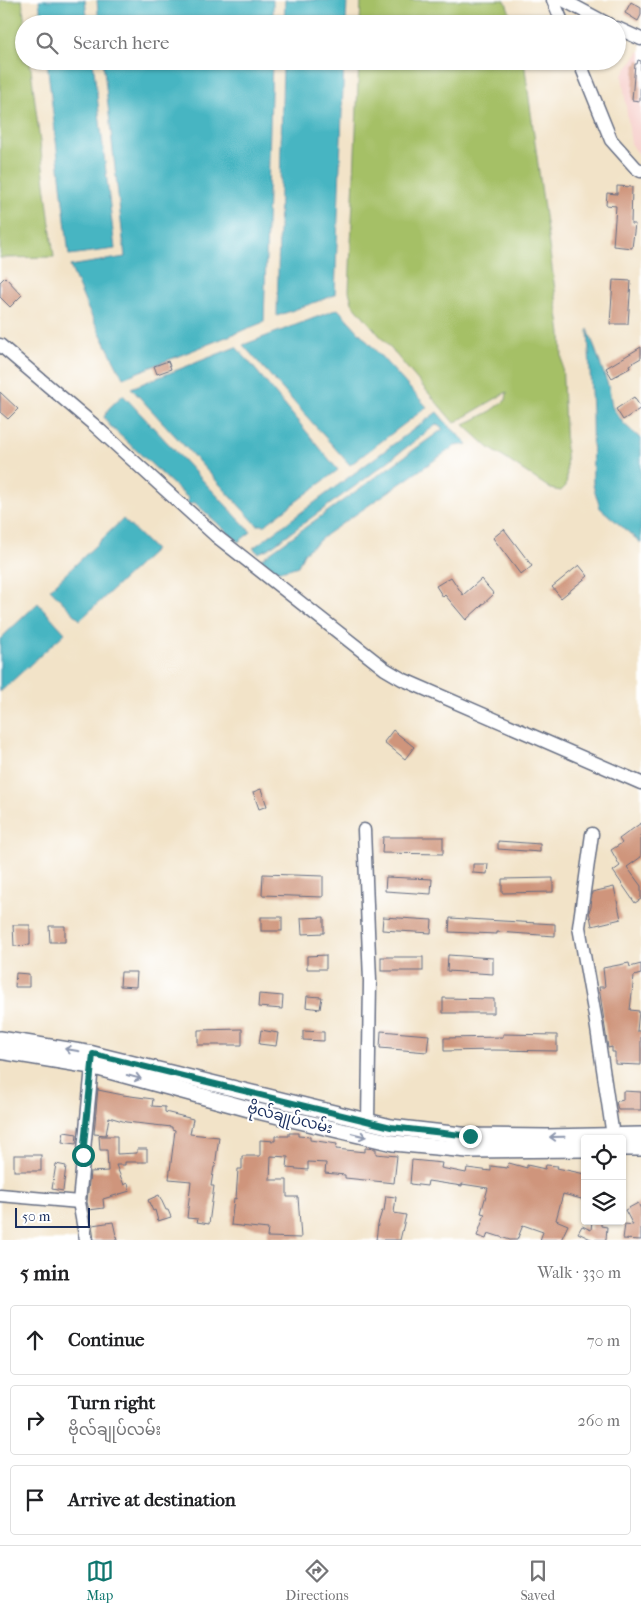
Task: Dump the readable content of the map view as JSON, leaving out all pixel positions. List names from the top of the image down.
{
  "streets": {
    "main road": ["ဗိုလ်ချုပ်လမ်း"]
  },
  "scale_bar": "50 m",
  "page": {
    "search": "Search here",
    "scale": "50 m",
    "heading": ["5 min", "Walk · 330 m"],
    "list": [
      ["Continue", "70 m"],
      ["Turn right", "ဗိုလ်ချုပ်လမ်း", "260 m"],
      "Arrive at destination"
    ],
    "nav": ["Map", "Directions", "Saved"]
  }
}
